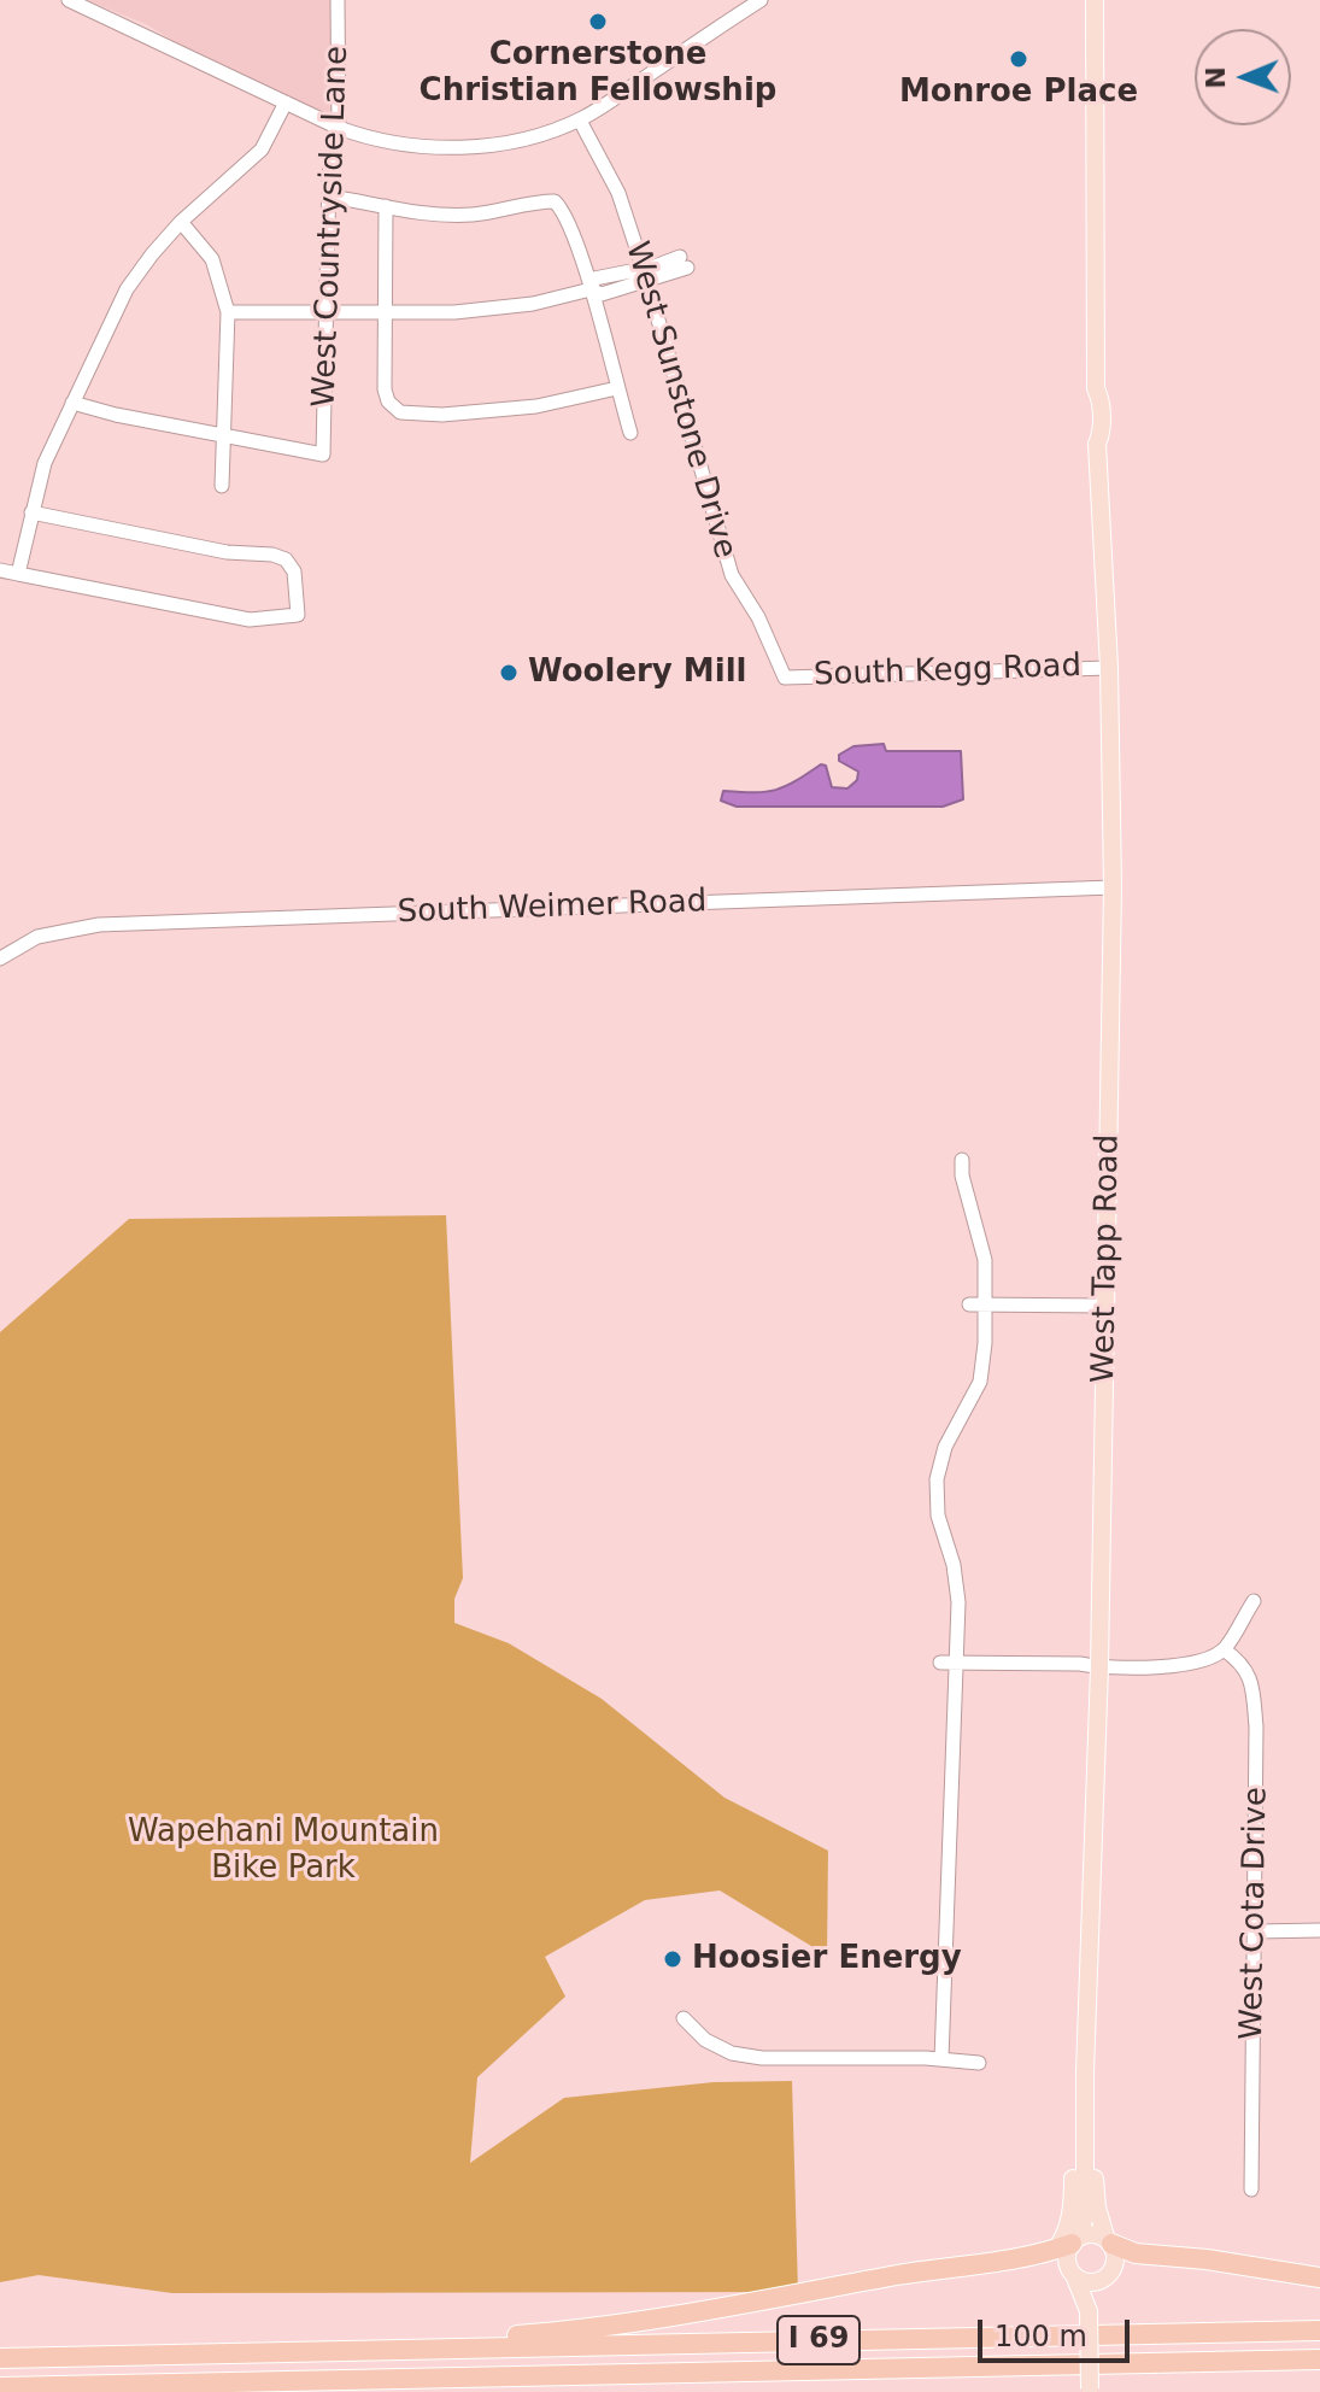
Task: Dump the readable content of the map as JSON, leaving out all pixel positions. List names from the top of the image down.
{
  "streets": {
    "highway": ["I 69"],
    "main road": ["West Tapp Road"],
    "street": [
      "West Countryside Lane",
      "West Sunstone Drive",
      "South Kegg Road",
      "South Weimer Road",
      "West Cota Drive"
    ]
  },
  "crossings": [
    ["West Sunstone Drive", "South Kegg Road"],
    ["South Kegg Road", "West Tapp Road"],
    ["South Weimer Road", "West Tapp Road"]
  ],
  "parks": ["Wapehani Mountain Bike Park"],
  "places": [
    "Cornerstone Christian Fellowship",
    "Monroe Place",
    "Woolery Mill",
    "Hoosier Energy"
  ],
  "scale_bar": "100 m",
  "north": "left"
}
